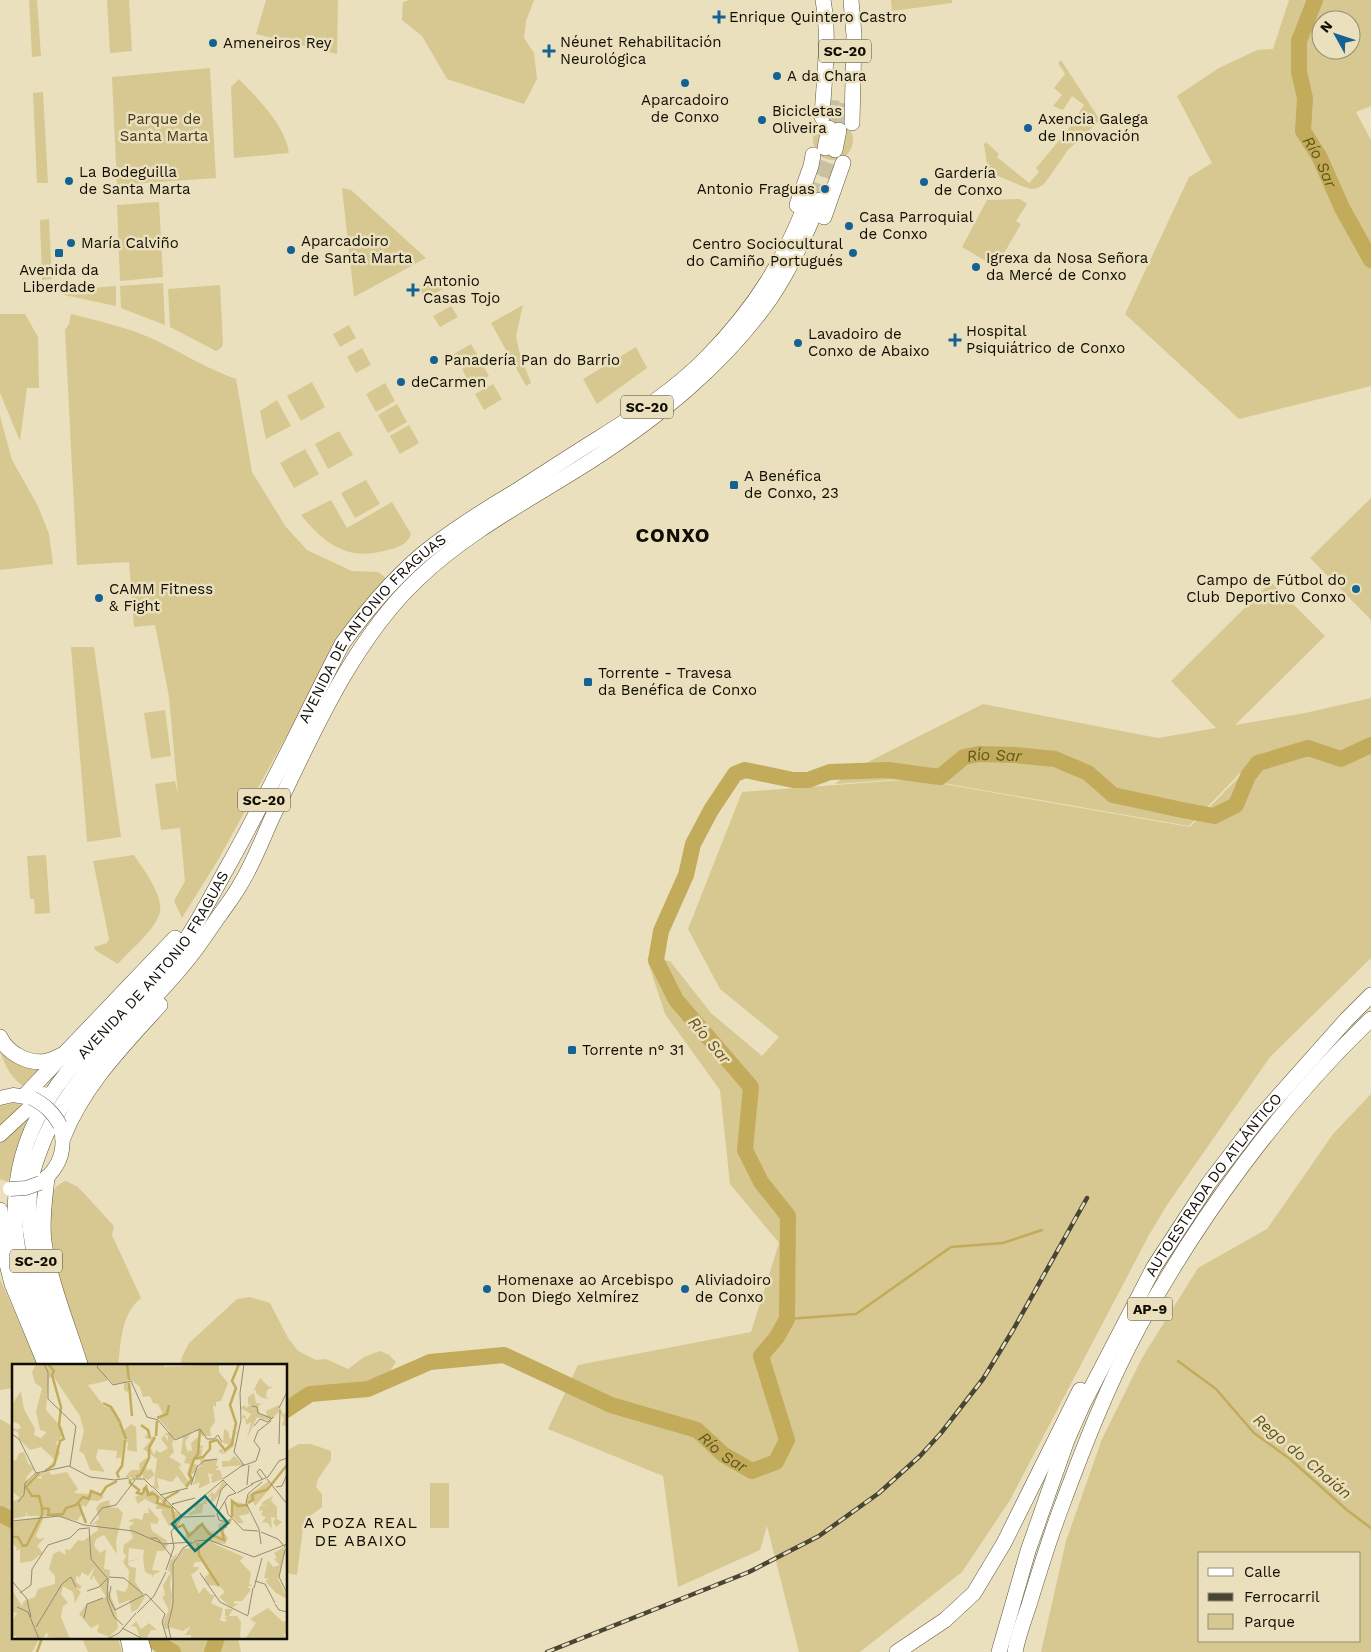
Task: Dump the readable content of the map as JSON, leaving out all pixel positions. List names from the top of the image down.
{
  "streets": {
    "highway": [
      "SC-20",
      "AVENIDA DE ANTONIO FRAGUAS",
      "AUTOESTRADA DO ATLÁNTICO",
      "AP-9"
    ]
  },
  "crossings": [
    ["SC-20", "AVENIDA DE ANTONIO FRAGUAS"]
  ],
  "districts": ["CONXO", "A POZA REAL DE ABAIXO"],
  "water": ["Río Sar", "Rego do Chaián"],
  "parks": ["Parque de Santa Marta"],
  "places": {
    "health": [
      "Enrique Quintero Castro",
      "Néunet Rehabilitación Neurológica",
      "Antonio Casas Tojo",
      "Hospital Psiquiátrico de Conxo"
    ],
    "other": [
      "Ameneiros Rey",
      "A da Chara",
      "Aparcadoiro de Conxo",
      "Bicicletas Oliveira",
      "Axencia Galega de Innovación",
      "La Bodeguilla de Santa Marta",
      "Gardería de Conxo",
      "Antonio Fraguas",
      "Casa Parroquial de Conxo",
      "María Calviño",
      "Aparcadoiro de Santa Marta",
      "Centro Sociocultural do Camiño Portugués",
      "Igrexa da Nosa Señora da Mercé de Conxo",
      "Lavadoiro de Conxo de Abaixo",
      "Panadería Pan do Barrio",
      "deCarmen",
      "Campo de Fútbol do Club Deportivo Conxo",
      "CAMM Fitness & Fight",
      "Homenaxe ao Arcebispo Don Diego Xelmírez",
      "Aliviadoiro de Conxo"
    ],
    "transit": [
      "Avenida da Liberdade",
      "A Benéfica de Conxo, 23",
      "Torrente - Travesa da Benéfica de Conxo",
      "Torrente n° 31"
    ]
  },
  "legend": ["Calle", "Ferrocarril", "Parque"],
  "north": "top left"
}
